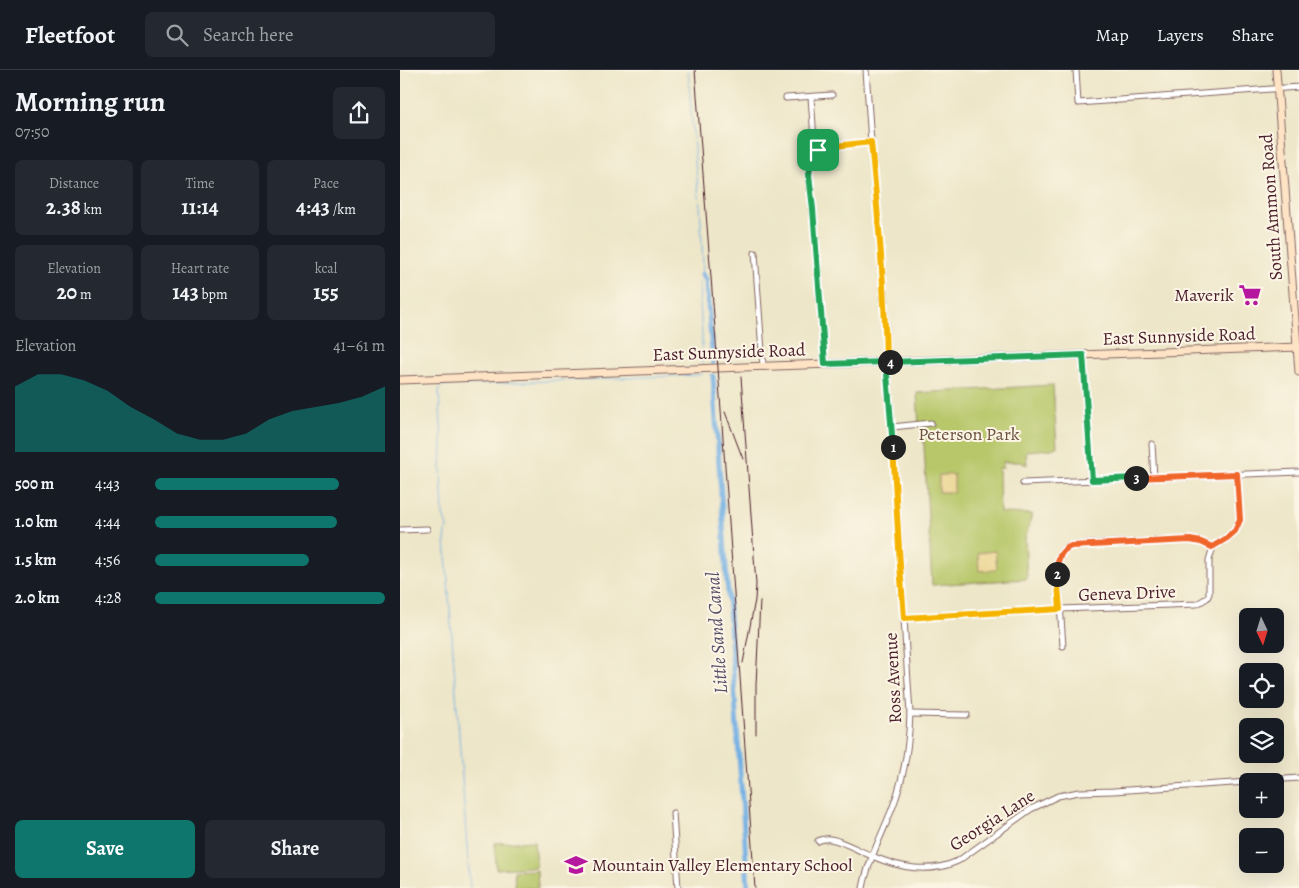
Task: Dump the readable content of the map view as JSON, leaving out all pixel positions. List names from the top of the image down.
{
  "streets": {
    "main road": ["South Ammon Road", "East Sunnyside Road"],
    "street": ["Geneva Drive", "Ross Avenue", "Georgia Lane"]
  },
  "crossings": [
    ["South Ammon Road", "East Sunnyside Road"],
    ["East Sunnyside Road", "Ross Avenue"],
    ["Geneva Drive", "Ross Avenue"],
    ["Ross Avenue", "Georgia Lane"]
  ],
  "water": ["Little Sand Canal"],
  "parks": ["Peterson Park"],
  "places": {
    "supermarket": ["Maverik"],
    "school or university": ["Mountain Valley Elementary School"]
  },
  "north": "bottom",
  "page": {
    "header": "Fleetfoot",
    "search": "Search here",
    "nav": ["Map", "Layers", "Share"],
    "heading": ["Morning run", "07:50"],
    "stats": [
      ["Distance", "2.38 km"],
      ["Time", "11:14"],
      ["Pace", "4:43 /km"],
      ["Elevation", "20 m"],
      ["Heart rate", "143 bpm"],
      ["kcal", "155"]
    ],
    "chart": ["Elevation", "41–61 m"],
    "pins": [
      "4",
      "1",
      "3",
      "2"
    ],
    "list": [
      {
        "name": "500 m",
        "note": "4:43"
      },
      {
        "name": "1.0 km",
        "note": "4:44"
      },
      {
        "name": "1.5 km",
        "note": "4:56"
      },
      {
        "name": "2.0 km",
        "note": "4:28"
      }
    ],
    "map_buttons": ["+", "−"],
    "buttons": ["Save", "Share"]
  }
}
